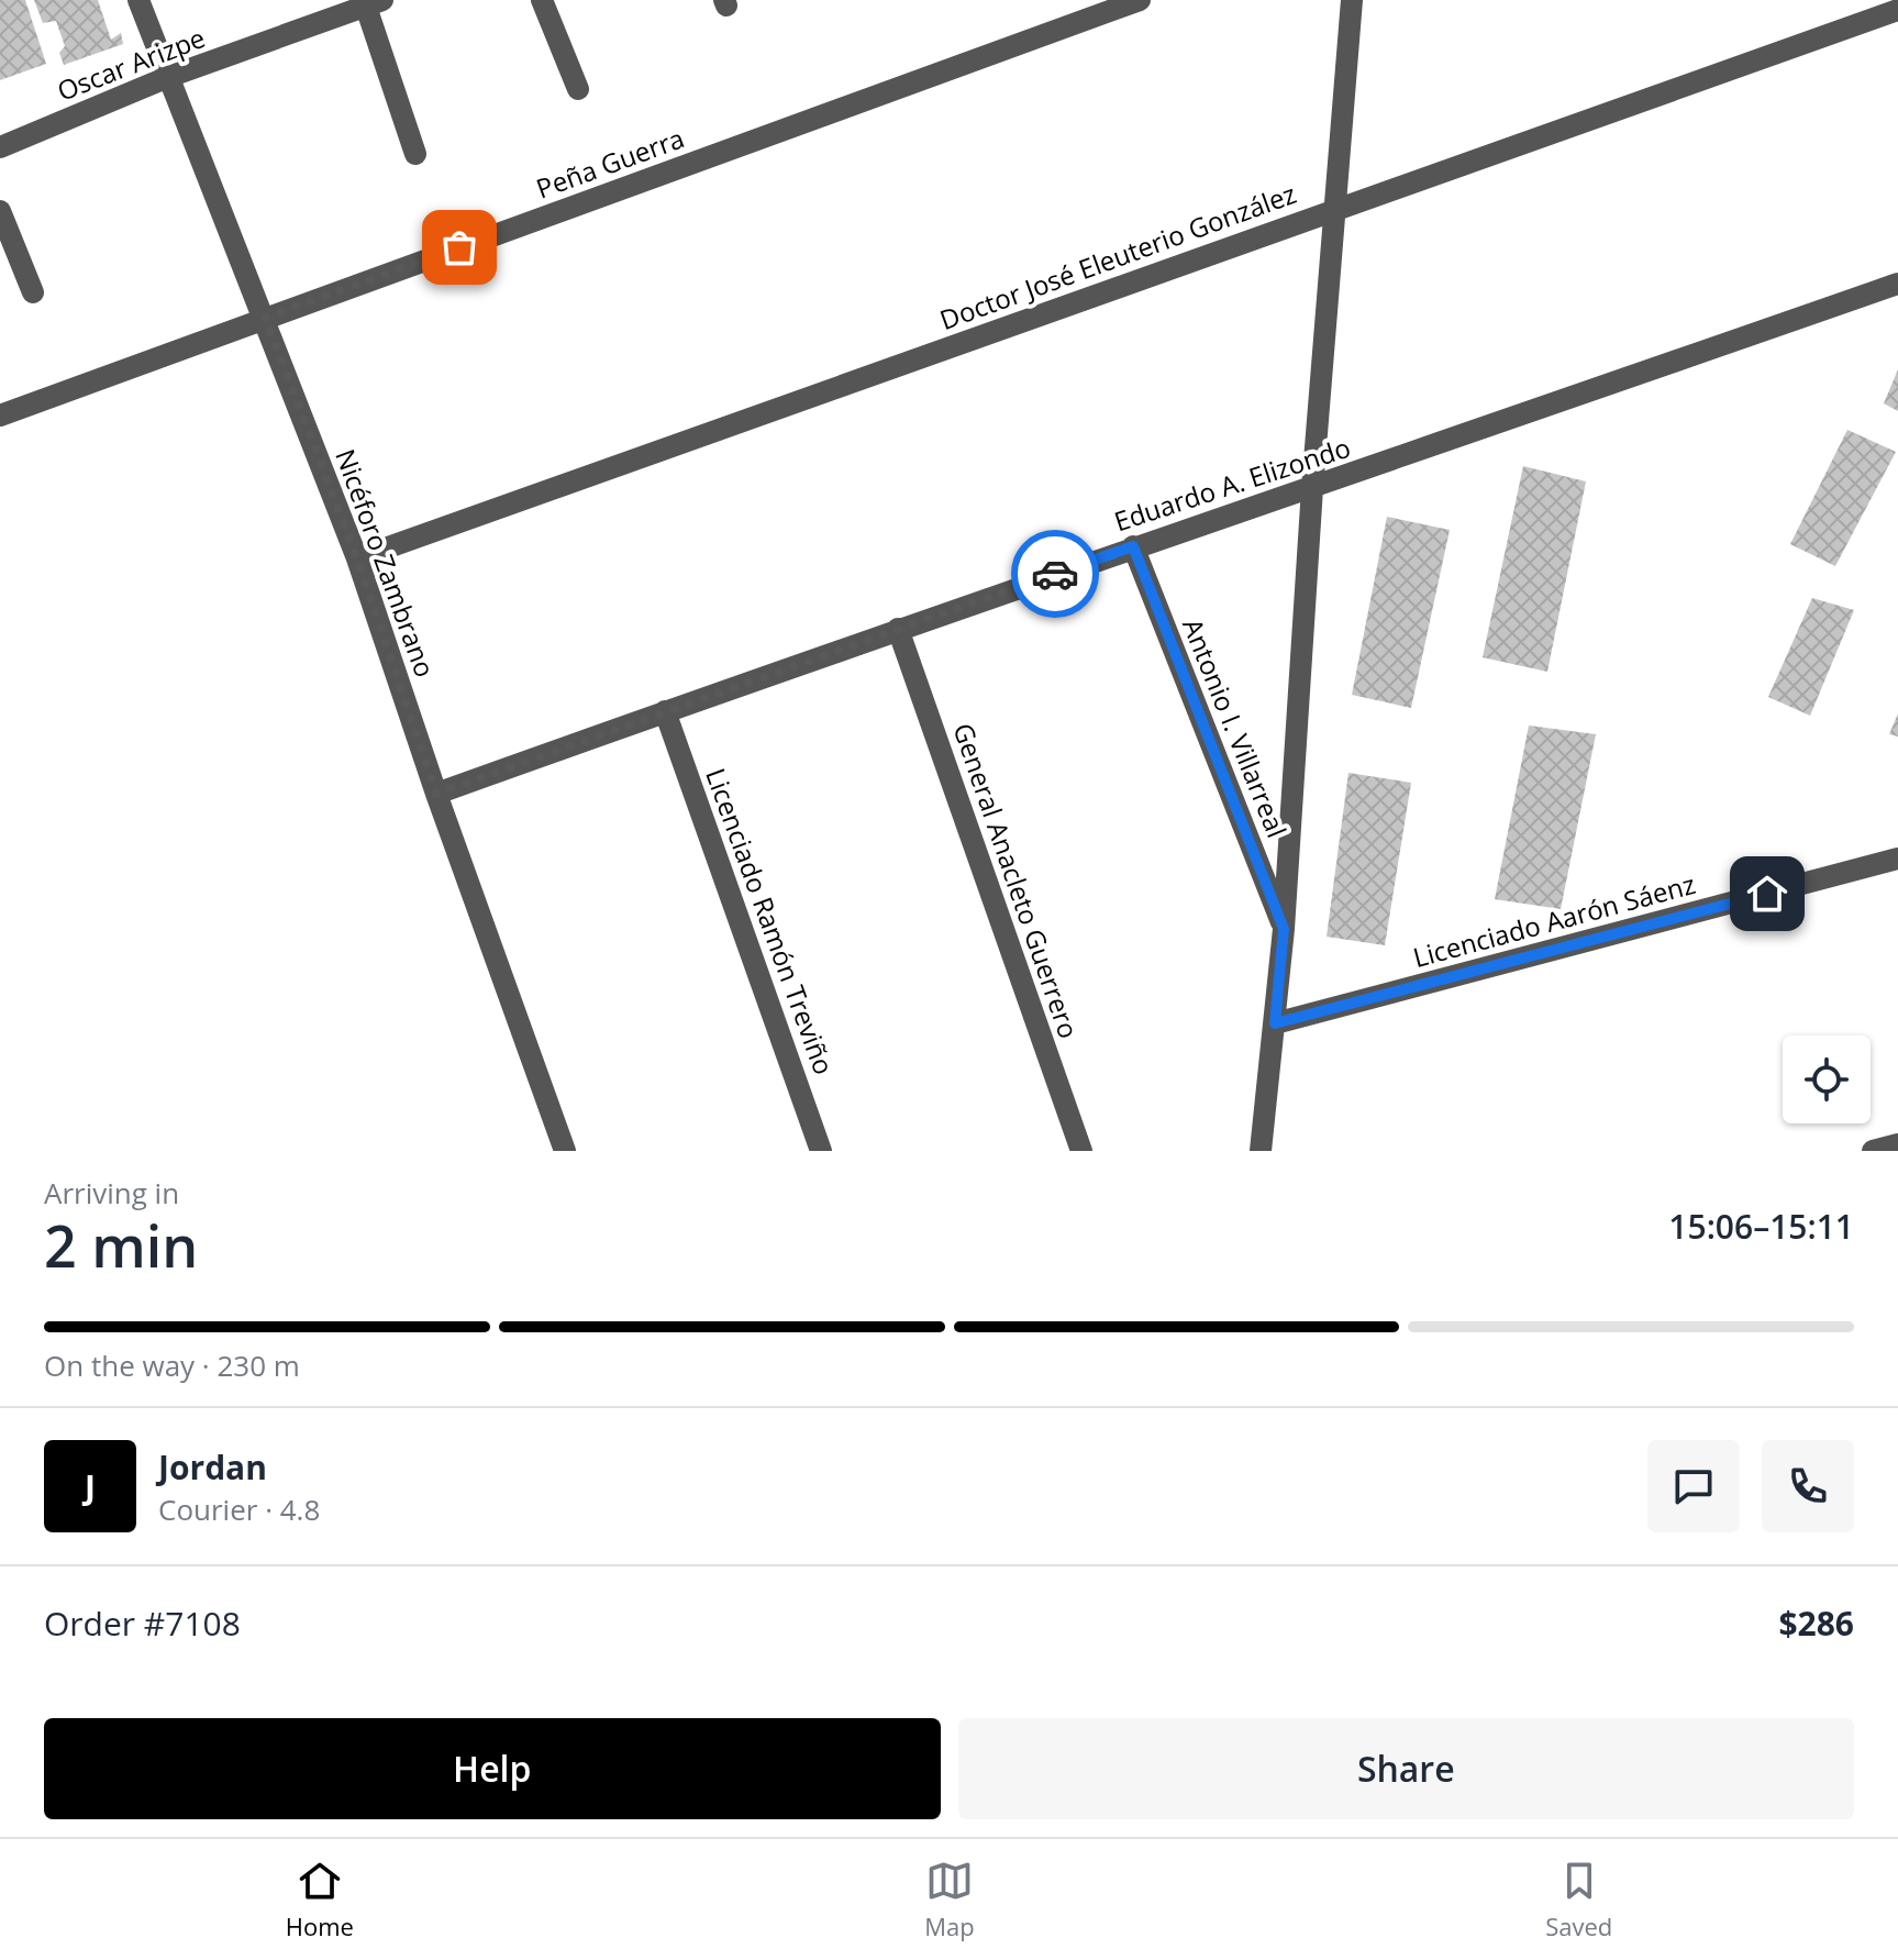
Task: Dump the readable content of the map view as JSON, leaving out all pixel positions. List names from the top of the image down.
{
  "streets": {
    "street": [
      "Oscar Arizpe",
      "Peña Guerra",
      "Doctor José Eleuterio González",
      "Eduardo A. Elizondo",
      "Nicéforo Zambrano",
      "Antonio I. Villarreal",
      "General Anacleto Guerrero",
      "Licenciado Aarón Sáenz",
      "Licenciado Ramón Treviño"
    ]
  },
  "crossings": [
    ["Oscar Arizpe", "Nicéforo Zambrano"],
    ["Peña Guerra", "Nicéforo Zambrano"],
    ["Doctor José Eleuterio González", "Nicéforo Zambrano"],
    ["Eduardo A. Elizondo", "Nicéforo Zambrano"],
    ["Eduardo A. Elizondo", "Antonio I. Villarreal"],
    ["Eduardo A. Elizondo", "General Anacleto Guerrero"],
    ["Eduardo A. Elizondo", "Licenciado Ramón Treviño"]
  ],
  "page": {
    "heading": ["2 min", "Arriving in", "15:06–15:11"],
    "panel": [
      "Jordan",
      "Courier · 4.8",
      "Order #7108",
      "$286"
    ],
    "bar": "On the way · 230 m",
    "round": "J",
    "buttons": ["Help", "Share"],
    "tabs": ["Home", "Map", "Saved"]
  }
}
